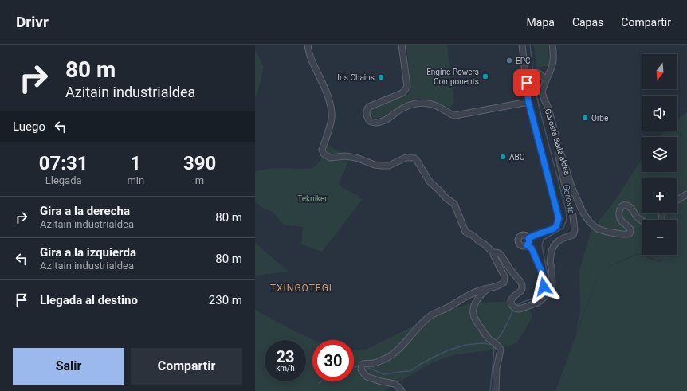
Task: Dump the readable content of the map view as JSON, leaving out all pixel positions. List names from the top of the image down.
{
  "streets": {
    "street": ["Gorosta Balle aldea"]
  },
  "districts": ["TXINGOTEGI"],
  "water": ["Gorosta"],
  "parks": ["Tekniker"],
  "places": [
    "EPC",
    "Engine Powers Components",
    "Iris Chains",
    "Orbe",
    "ABC"
  ],
  "north": "bottom",
  "page": {
    "header": "Drivr",
    "nav": ["Mapa", "Capas", "Compartir"],
    "turn": ["80 m", "Azitain industrialdea"],
    "map_buttons": ["+", "−"],
    "then": "Luego",
    "eta": [
      "07:31",
      "Llegada",
      "1",
      "min",
      "390",
      "m"
    ],
    "list": [
      {
        "name": "Gira a la derecha",
        "note": "Azitain industrialdea",
        "value": "80 m"
      },
      {
        "name": "Gira a la izquierda",
        "note": "Azitain industrialdea",
        "value": "80 m"
      },
      {
        "name": "Llegada al destino",
        "value": "230 m"
      }
    ],
    "speed": "23 km/h",
    "limit": "30",
    "buttons": ["Salir", "Compartir"]
  }
}
